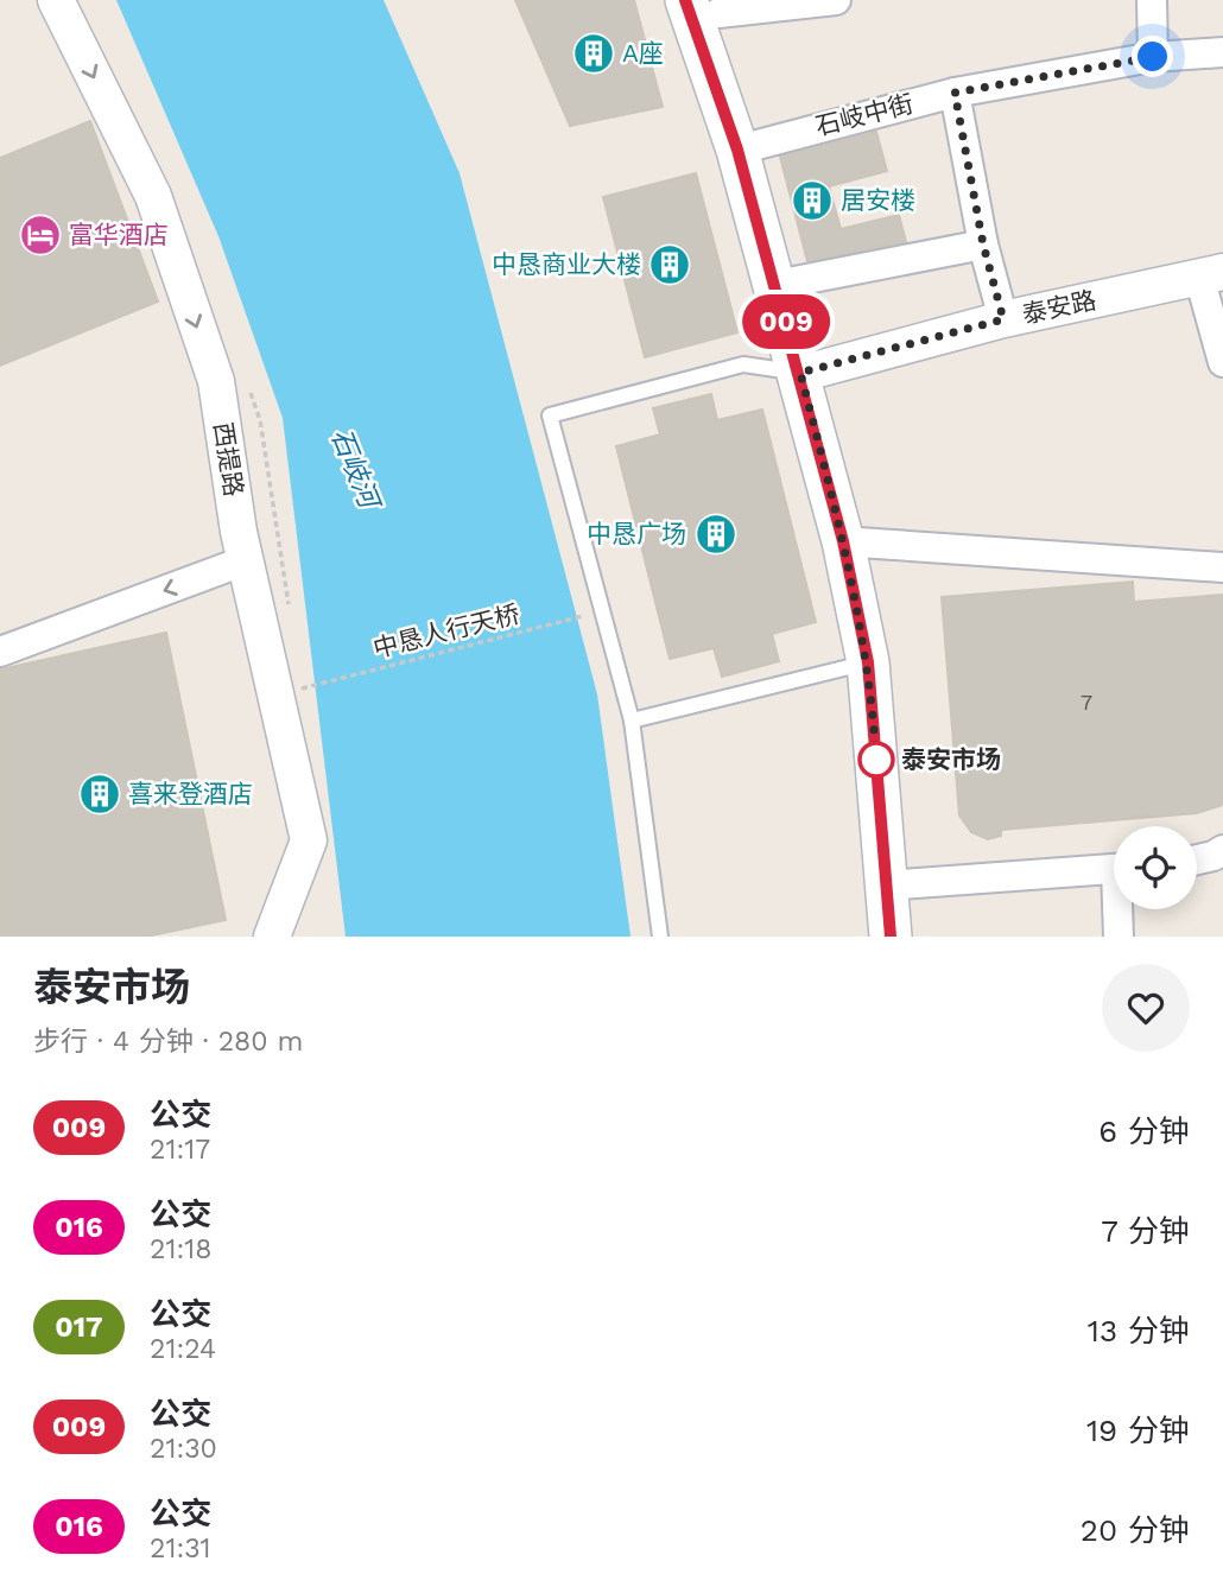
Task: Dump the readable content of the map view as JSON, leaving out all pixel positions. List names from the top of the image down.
{
  "streets": {
    "street": ["石岐中街", "泰安路", "西提路"],
    "path": ["中恳人行天桥"]
  },
  "one_way": ["西提路"],
  "water": ["石岐河"],
  "places": {
    "building": [
      "A座",
      "居安楼",
      "中恳商业大楼",
      "中恳广场",
      "喜来登酒店"
    ],
    "hotel": ["富华酒店"],
    "other": ["泰安市场"]
  },
  "lines": ["bus line 009"],
  "house_numbers": ["7"],
  "page": {
    "on_map": "009",
    "heading": ["泰安市场", "步行 · 4 分钟 · 280 m"],
    "list": [
      {
        "mark": "009",
        "name": "公交",
        "note": "21:17",
        "value": "6 分钟"
      },
      {
        "mark": "016",
        "name": "公交",
        "note": "21:18",
        "value": "7 分钟"
      },
      {
        "mark": "017",
        "name": "公交",
        "note": "21:24",
        "value": "13 分钟"
      },
      {
        "mark": "009",
        "name": "公交",
        "note": "21:30",
        "value": "19 分钟"
      },
      {
        "mark": "016",
        "name": "公交",
        "note": "21:31",
        "value": "20 分钟"
      }
    ]
  }
}
